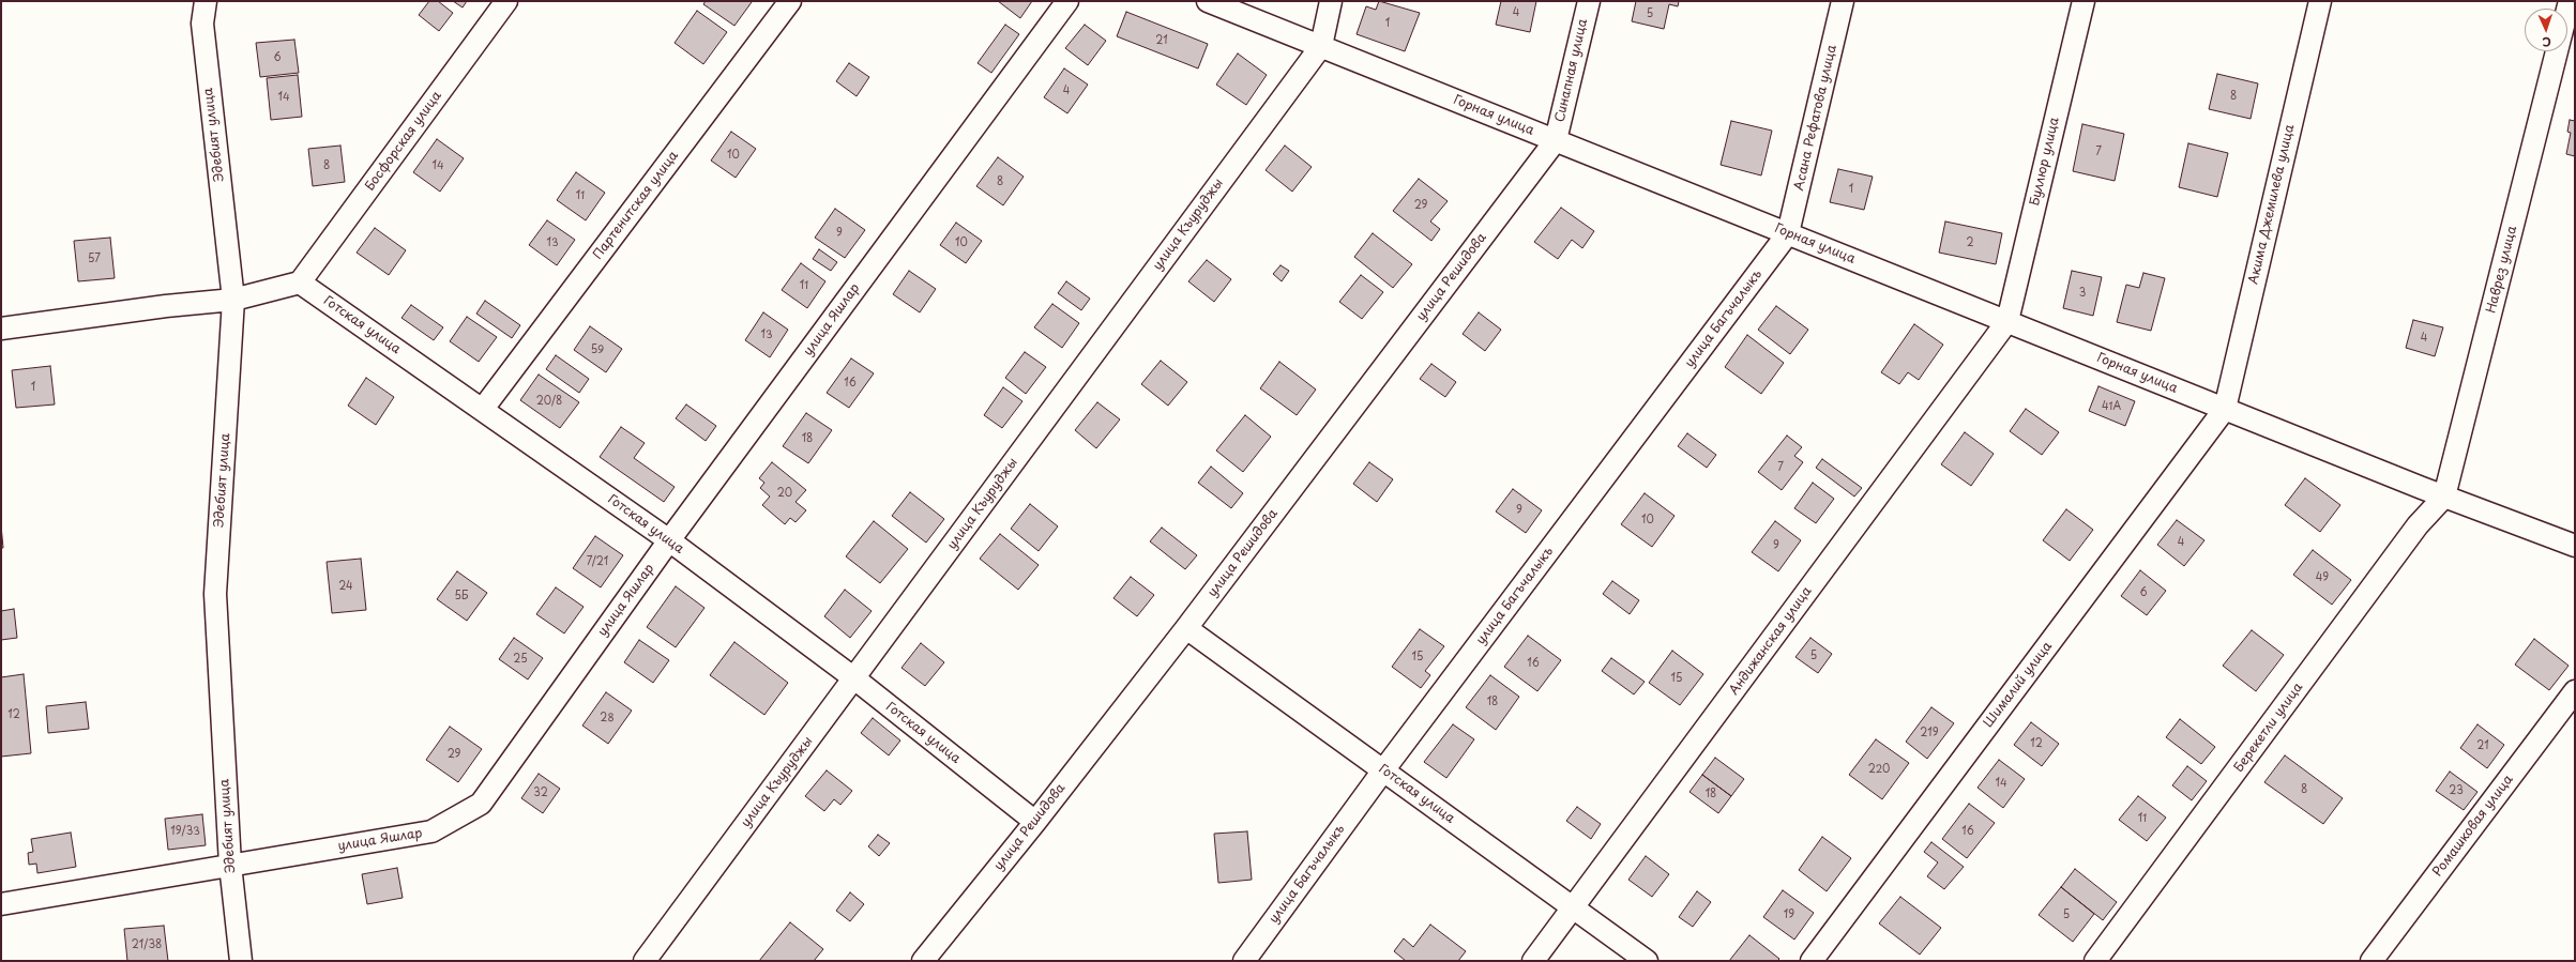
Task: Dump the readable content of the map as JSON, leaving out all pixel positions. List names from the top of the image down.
{
  "streets": {
    "street": [
      "Синапная улица",
      "Горная улица",
      "Асана Рефатова улица",
      "Эдебият улица",
      "Босфорская улица",
      "Буллюр улица",
      "Акима Джемилева улица",
      "Партенитская улица",
      "улица Къуруджы",
      "Наврез улица",
      "улица Решидова",
      "улица Багъчалыкъ",
      "улица Яшлар",
      "Готская улица",
      "Андижанская улица",
      "Шималий улица",
      "Берекетли улица",
      "Ромашковая улица"
    ]
  },
  "crossings": [
    ["Синапная улица", "Горная улица"],
    ["Синапная улица", "улица Решидова"],
    ["Горная улица", "Асана Рефатова улица"],
    ["Горная улица", "Буллюр улица"],
    ["Горная улица", "Акима Джемилева улица"],
    ["Горная улица", "улица Къуруджы"],
    ["Горная улица", "Наврез улица"],
    ["Горная улица", "улица Решидова"],
    ["Горная улица", "улица Багъчалыкъ"],
    ["Горная улица", "Андижанская улица"],
    ["Горная улица", "Шималий улица"],
    ["Горная улица", "Берекетли улица"],
    ["Асана Рефатова улица", "улица Багъчалыкъ"],
    ["Эдебият улица", "улица Яшлар"],
    ["Босфорская улица", "Готская улица"],
    ["Буллюр улица", "Андижанская улица"],
    ["Акима Джемилева улица", "Шималий улица"],
    ["Партенитская улица", "Готская улица"],
    ["улица Къуруджы", "Готская улица"],
    ["Наврез улица", "Берекетли улица"],
    ["улица Решидова", "Готская улица"],
    ["улица Багъчалыкъ", "Готская улица"],
    ["улица Яшлар", "Готская улица"],
    ["Готская улица", "Андижанская улица"]
  ],
  "house_numbers": [
    "4",
    "5",
    "1",
    "21",
    "6",
    "4",
    "8",
    "14",
    "7",
    "10",
    "8",
    "14",
    "8",
    "1",
    "11",
    "29",
    "9",
    "13",
    "10",
    "2",
    "57",
    "11",
    "3",
    "13",
    "4",
    "59",
    "16",
    "1",
    "20/8",
    "41А",
    "18",
    "7",
    "20",
    "9",
    "10",
    "4",
    "9",
    "7/21",
    "49",
    "24",
    "6",
    "5Б",
    "5",
    "15",
    "25",
    "16",
    "15",
    "18",
    "12",
    "28",
    "219",
    "12",
    "21",
    "29",
    "220",
    "14",
    "8",
    "23",
    "32",
    "18",
    "11",
    "19/33",
    "16",
    "19",
    "5",
    "21/38"
  ],
  "north": "bottom"
}
